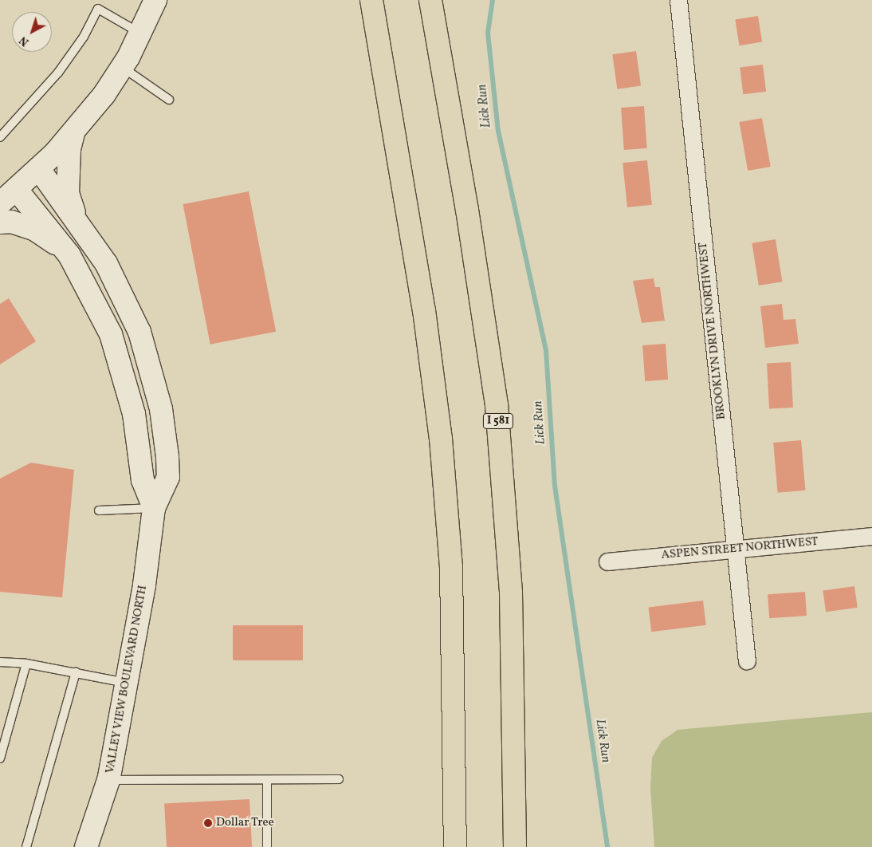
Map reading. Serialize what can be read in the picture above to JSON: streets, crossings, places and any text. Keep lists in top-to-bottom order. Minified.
{"streets":{"highway":["I 581"],"street":["BROOKLYN DRIVE NORTHWEST","ASPEN STREET NORTHWEST","VALLEY VIEW BOULEVARD NORTH"]},"crossings":[["BROOKLYN DRIVE NORTHWEST","ASPEN STREET NORTHWEST"]],"water":["Lick Run"],"places":["Dollar Tree"],"north":"bottom left"}
